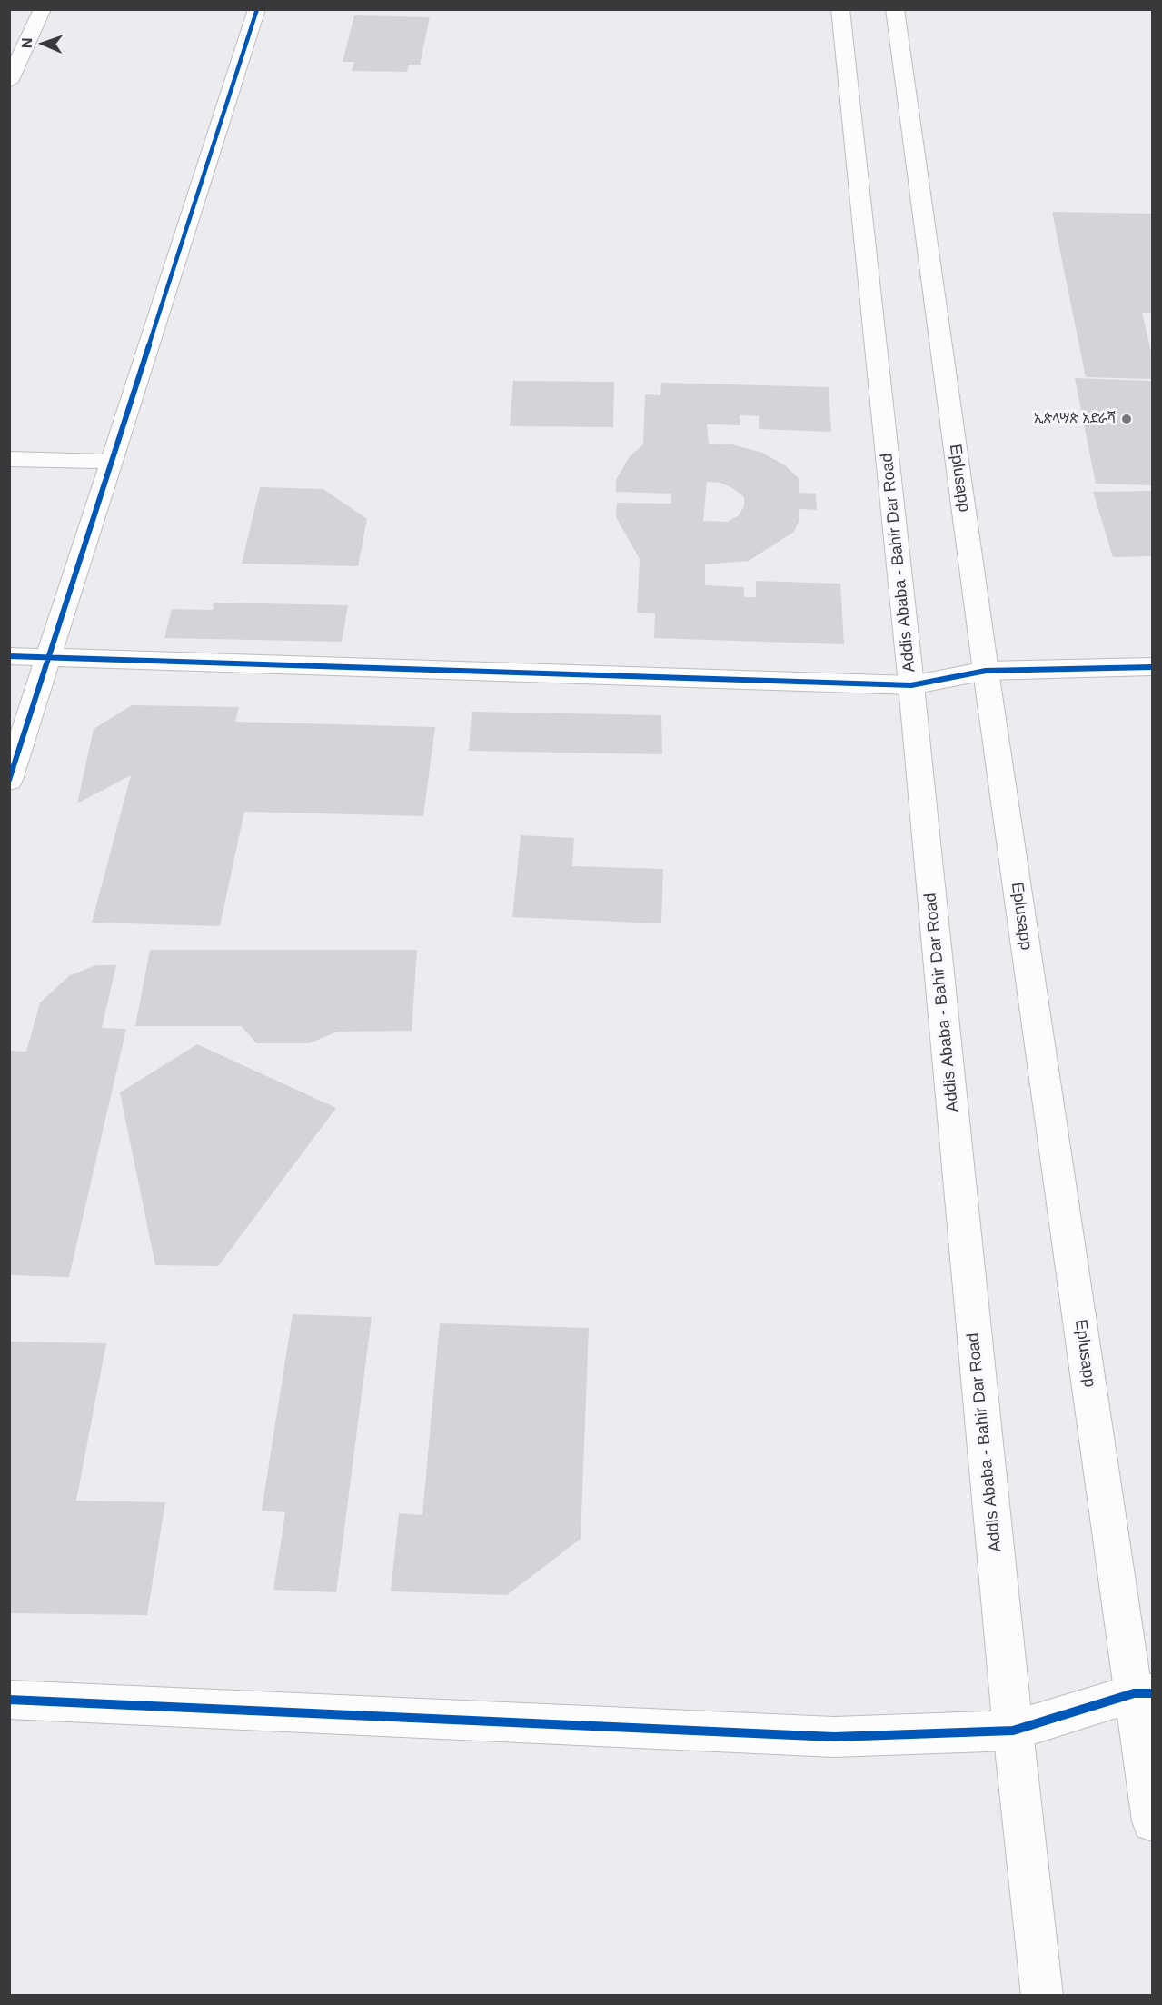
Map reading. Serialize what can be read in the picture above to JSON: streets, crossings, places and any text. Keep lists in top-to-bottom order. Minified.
{"streets":{"main road":["Eplusapp","Addis Ababa - Bahir Dar Road"]},"places":["ኢጵላሣጵ አድራሻ"],"north":"left"}
